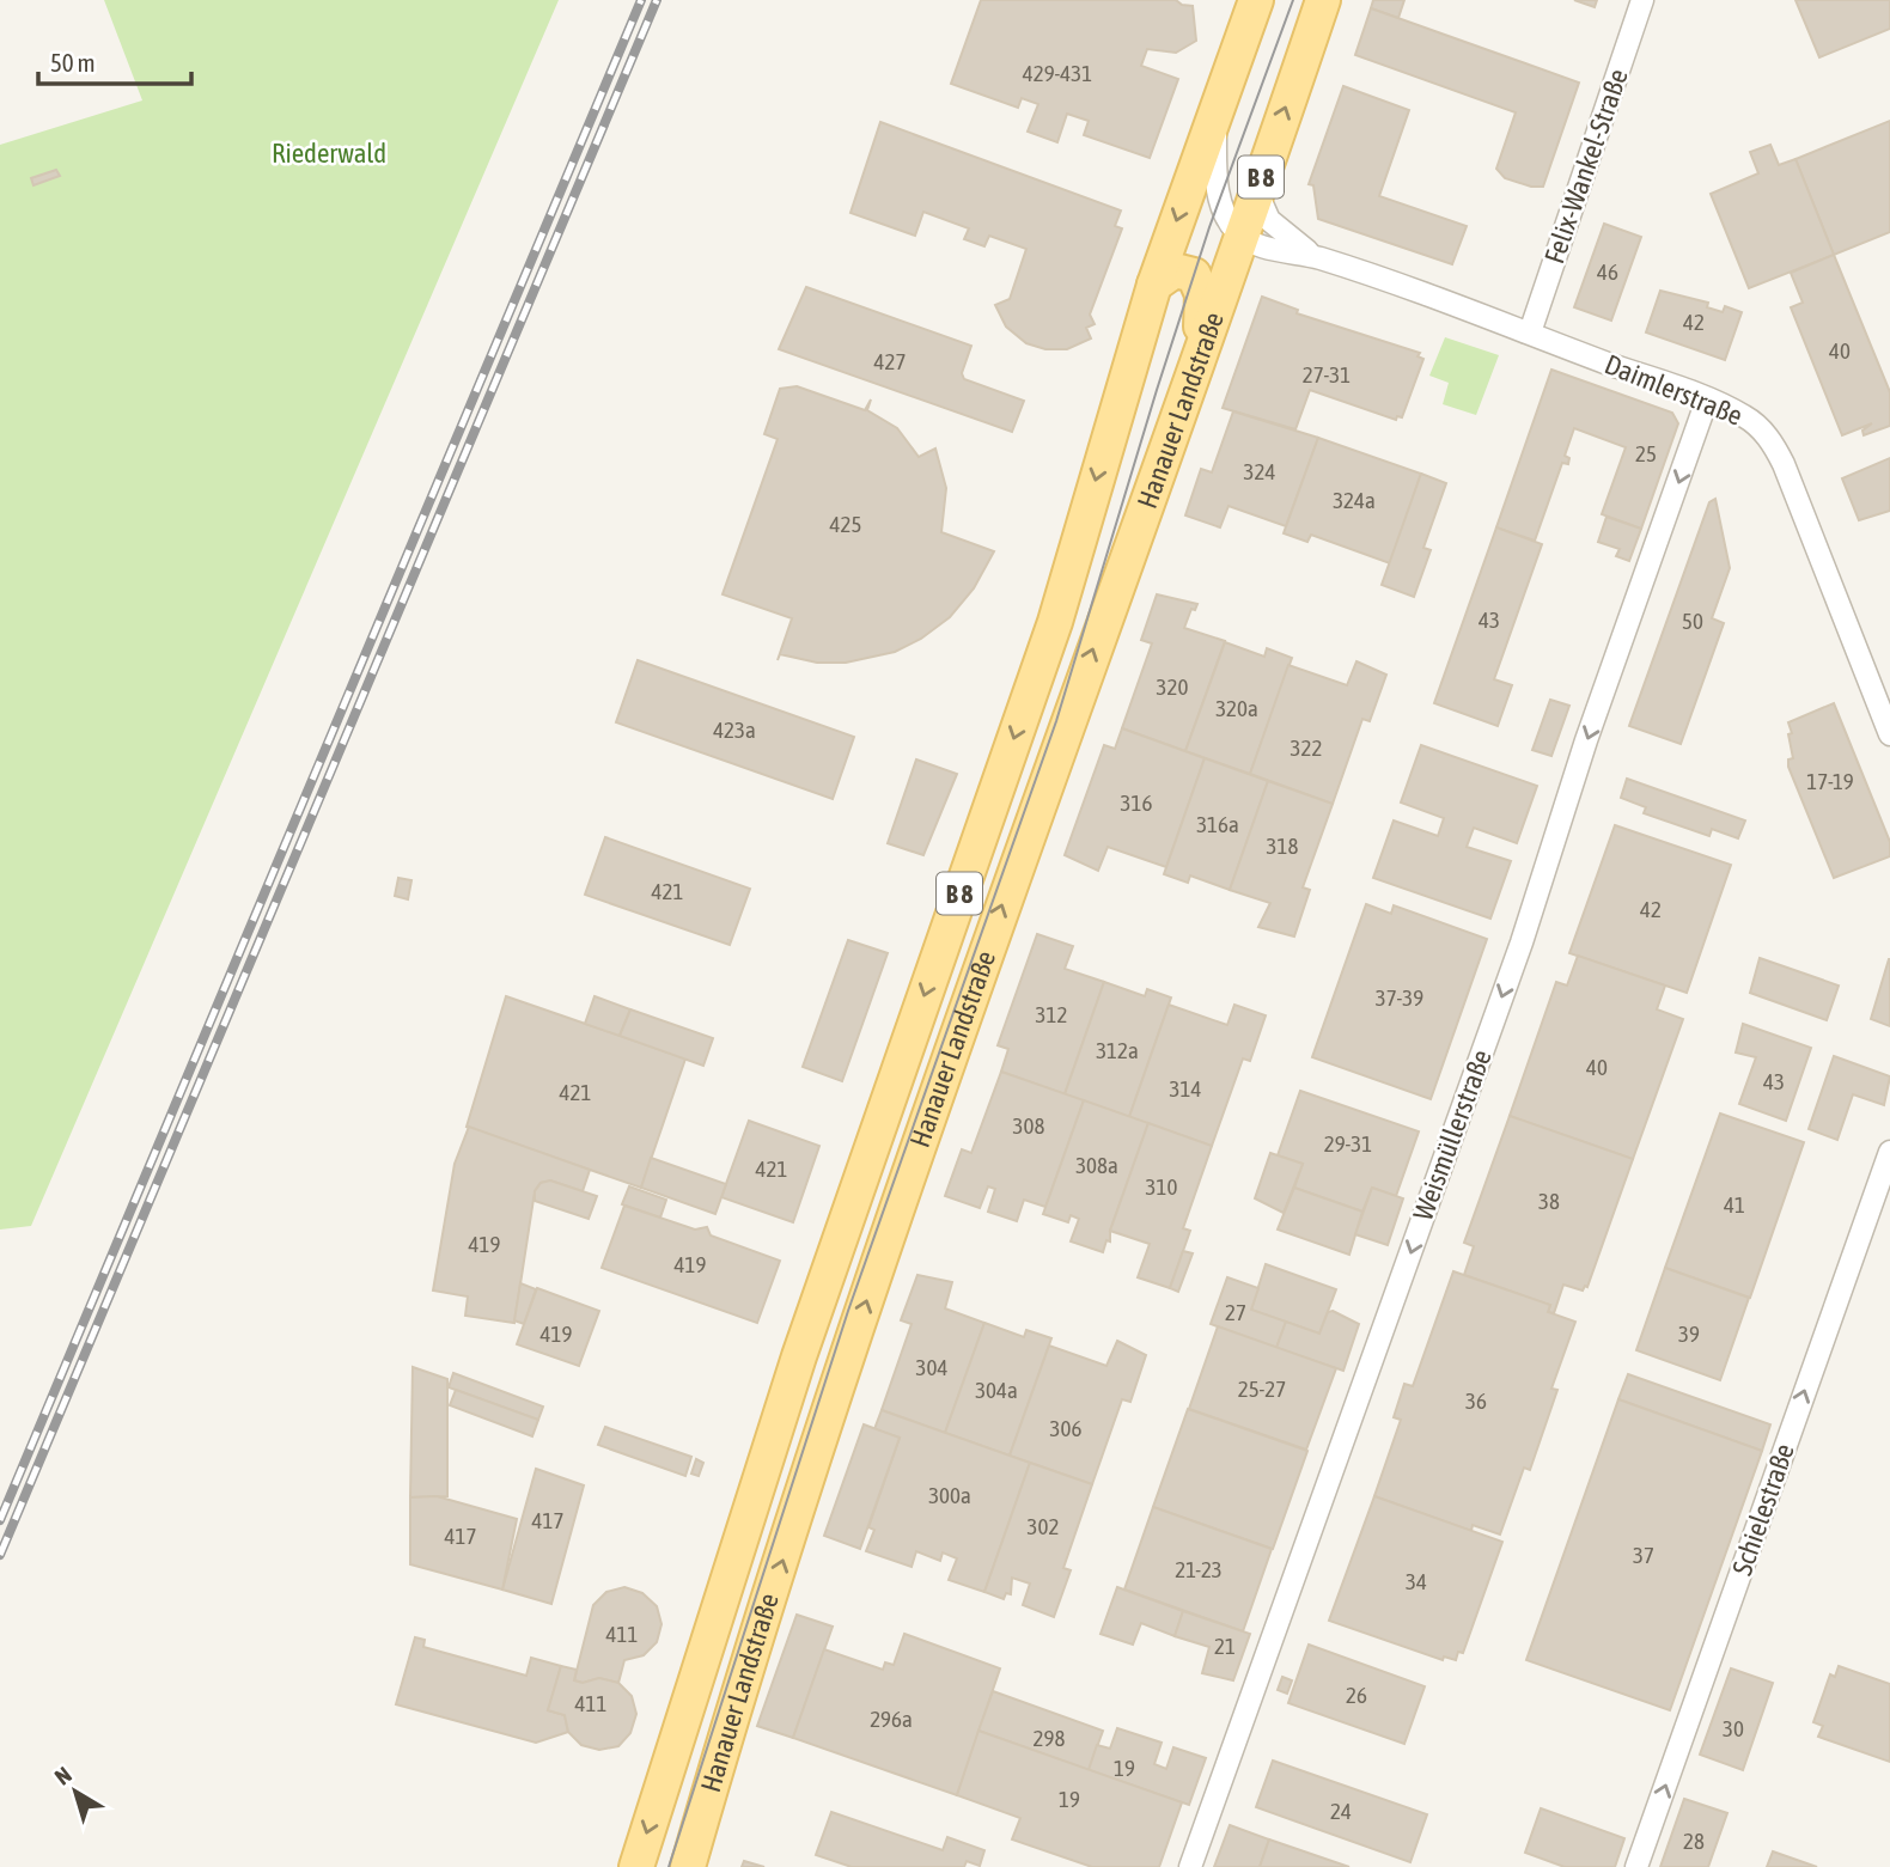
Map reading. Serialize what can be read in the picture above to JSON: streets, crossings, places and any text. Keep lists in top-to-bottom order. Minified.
{"streets":{"main road":["B 8","Hanauer Landstraße"],"street":["Felix-Wankel-Straße","Daimlerstraße","Weismüllerstraße","Schielestraße"]},"crossings":[["Felix-Wankel-Straße","Daimlerstraße"],["Daimlerstraße","Hanauer Landstraße"],["Daimlerstraße","Weismüllerstraße"]],"one_way":["Weismüllerstraße","Schielestraße"],"parks":["Riederwald"],"house_numbers":["429-431","46","42","40","427","27-31","25","324","324a","425","43","50","320","320a","423a","322","17-19","316","316a","318","421","42","37-39","312","312a","40","43","314","421","308","29-31","308a","421","310","38","41","419","419","27","419","39","304","25-27","304a","36","306","300a","417","302","417","37","21-23","34","411","21","26","411","296a","30","298","19","19","24","28"],"scale_bar":"50 m","north":"top left"}
